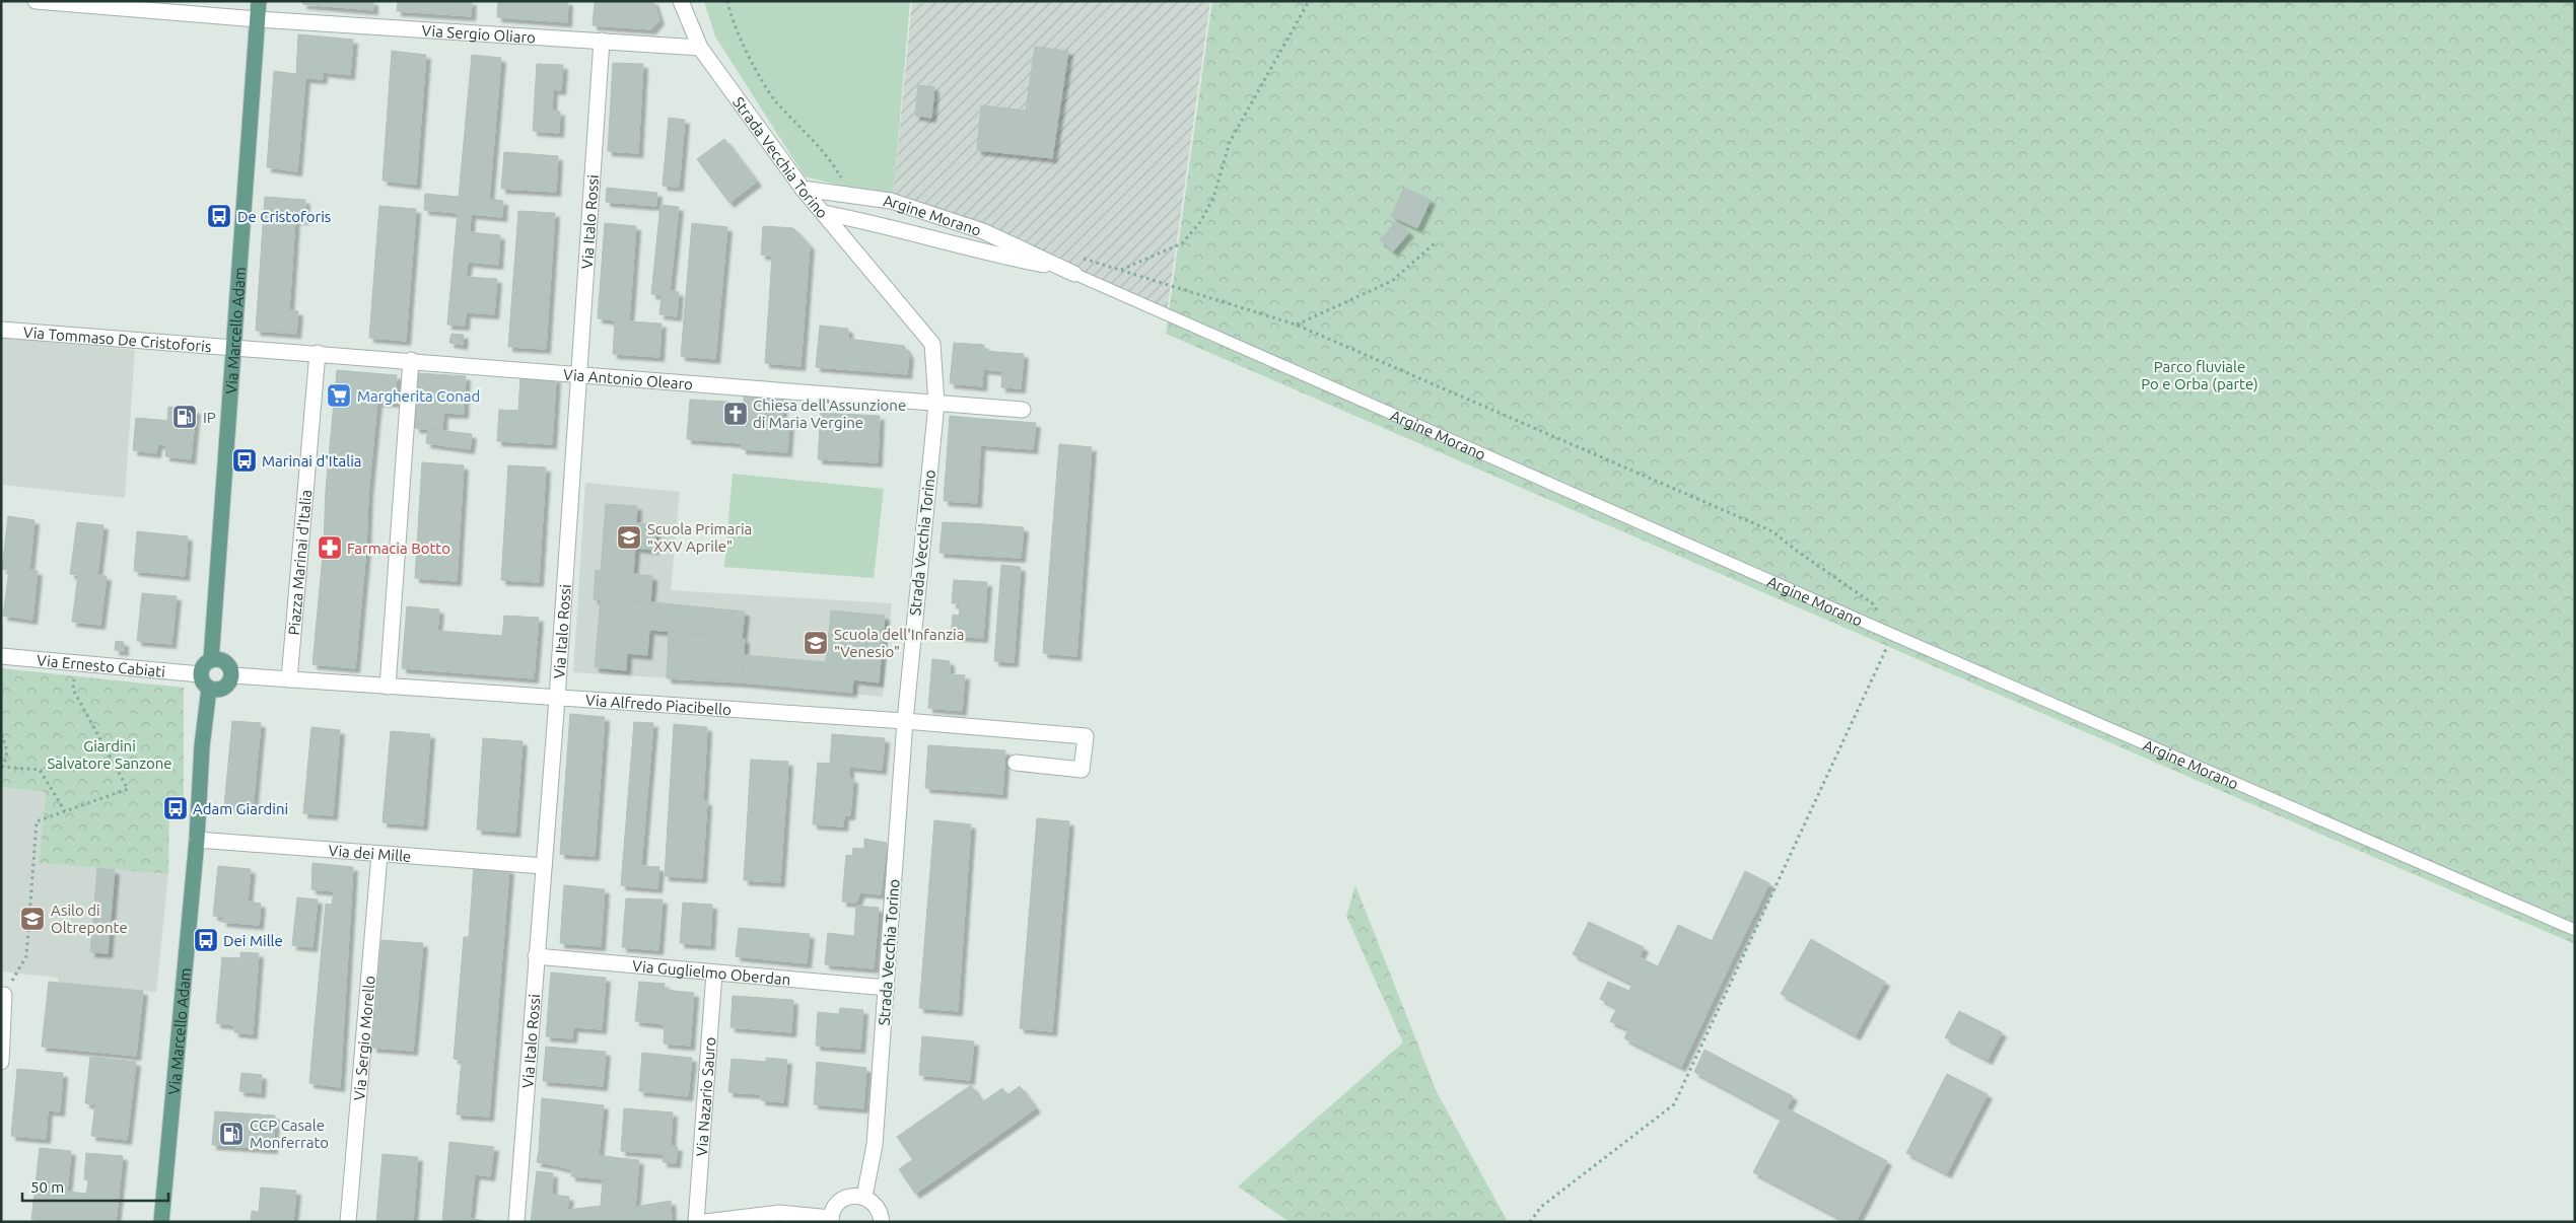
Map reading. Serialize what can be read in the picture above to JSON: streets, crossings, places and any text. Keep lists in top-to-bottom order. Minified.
{"streets":{"main road":["Via Marcello Adam"],"street":["Via Sergio Oliaro","Strada Vecchia Torino","Argine Morano","Via Italo Rossi","Via Tommaso De Cristoforis","Via Antonio Olearo","Piazza Marinai d'Italia","Via Ernesto Cabiati","Via Alfredo Piacibello","Via dei Mille","Via Guglielmo Oberdan","Via Sergio Morello","Via Nazario Sauro"]},"crossings":[["Via Sergio Oliaro","Strada Vecchia Torino"],["Via Sergio Oliaro","Via Italo Rossi"],["Via Sergio Oliaro","Via Marcello Adam"],["Strada Vecchia Torino","Argine Morano"],["Strada Vecchia Torino","Via Antonio Olearo"],["Strada Vecchia Torino","Via Alfredo Piacibello"],["Strada Vecchia Torino","Via Guglielmo Oberdan"],["Via Italo Rossi","Via Antonio Olearo"],["Via Italo Rossi","Via Alfredo Piacibello"],["Via Italo Rossi","Via dei Mille"],["Via Italo Rossi","Via Guglielmo Oberdan"],["Via Marcello Adam","Via Tommaso De Cristoforis"],["Via Marcello Adam","Via Antonio Olearo"],["Via Marcello Adam","Via Ernesto Cabiati"],["Via Marcello Adam","Via Alfredo Piacibello"],["Via Marcello Adam","Via dei Mille"],["Via Tommaso De Cristoforis","Via Antonio Olearo"],["Via Antonio Olearo","Piazza Marinai d'Italia"],["Piazza Marinai d'Italia","Via Alfredo Piacibello"],["Via Ernesto Cabiati","Via Alfredo Piacibello"],["Via dei Mille","Via Sergio Morello"],["Via Guglielmo Oberdan","Via Nazario Sauro"]],"parks":["Parco fluviale Po e Orba (parte)","Giardini Salvatore Sanzone"],"places":{"bus stop":["De Cristoforis","Marinai d'Italia","Adam Giardini","Dei Mille"],"supermarket":["Margherita Conad"],"church":["Chiesa dell'Assunzione di Maria Vergine"],"fuel station":["IP","CCP Casale Monferrato"],"school or university":["Scuola Primaria \"XXV Aprile\"","Scuola dell'Infanzia \"Venesio\"","Asilo di Oltreponte"],"pharmacy":["Farmacia Botto"]},"scale_bar":"50 m"}
